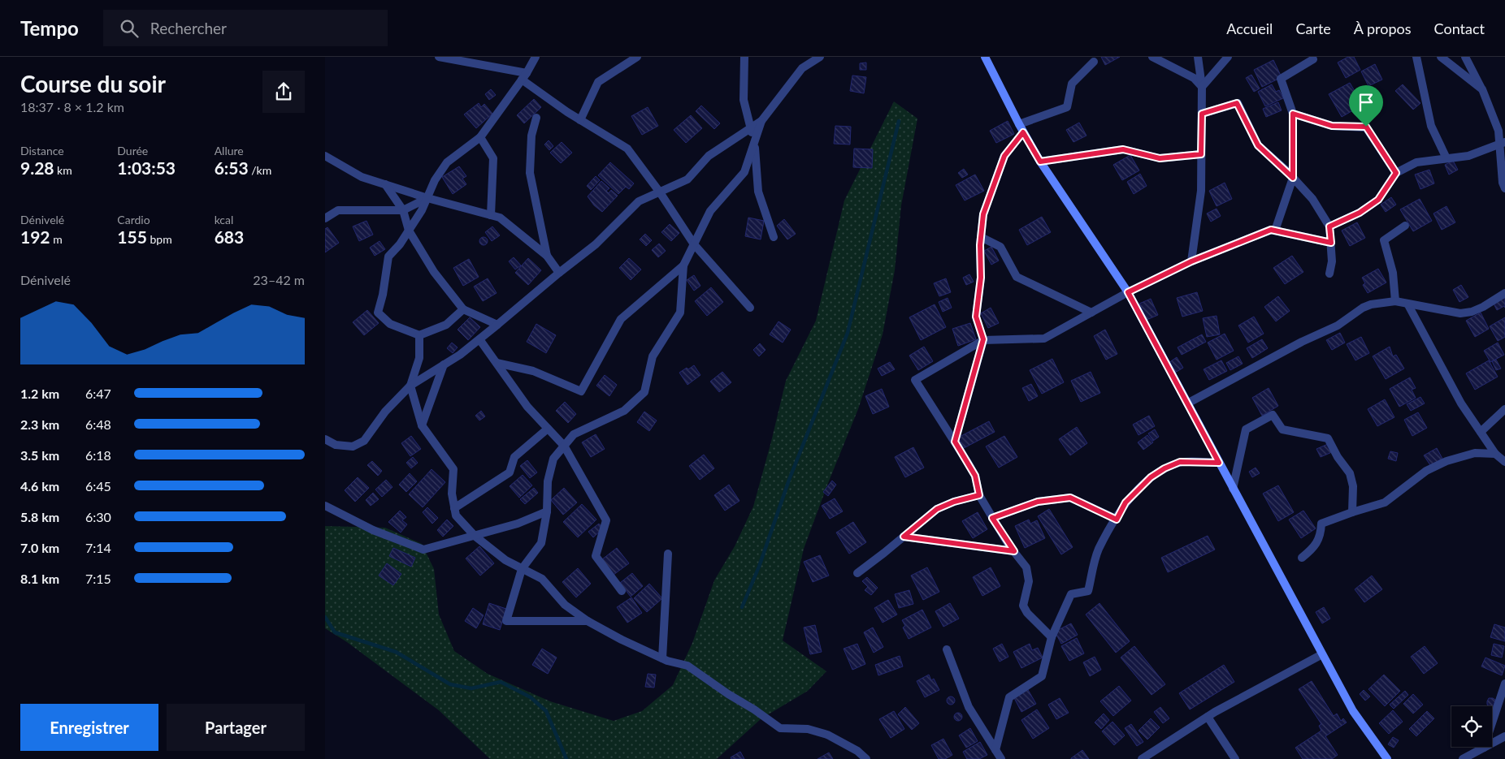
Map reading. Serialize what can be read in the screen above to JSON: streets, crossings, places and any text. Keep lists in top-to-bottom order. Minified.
{"page":{"header":"Tempo","search":"Rechercher","nav":["Accueil","Carte","À propos","Contact"],"heading":["Course du soir","18:37 · 8 × 1.2 km"],"stats":[["Distance","9.28 km"],["Durée","1:03:53"],["Allure","6:53 /km"],["Dénivelé","192 m"],["Cardio","155 bpm"],["kcal","683"]],"chart":["Dénivelé","23–42 m"],"list":[{"name":"1.2 km","note":"6:47"},{"name":"2.3 km","note":"6:48"},{"name":"3.5 km","note":"6:18"},{"name":"4.6 km","note":"6:45"},{"name":"5.8 km","note":"6:30"},{"name":"7.0 km","note":"7:14"},{"name":"8.1 km","note":"7:15"}],"buttons":["Enregistrer","Partager"]}}
